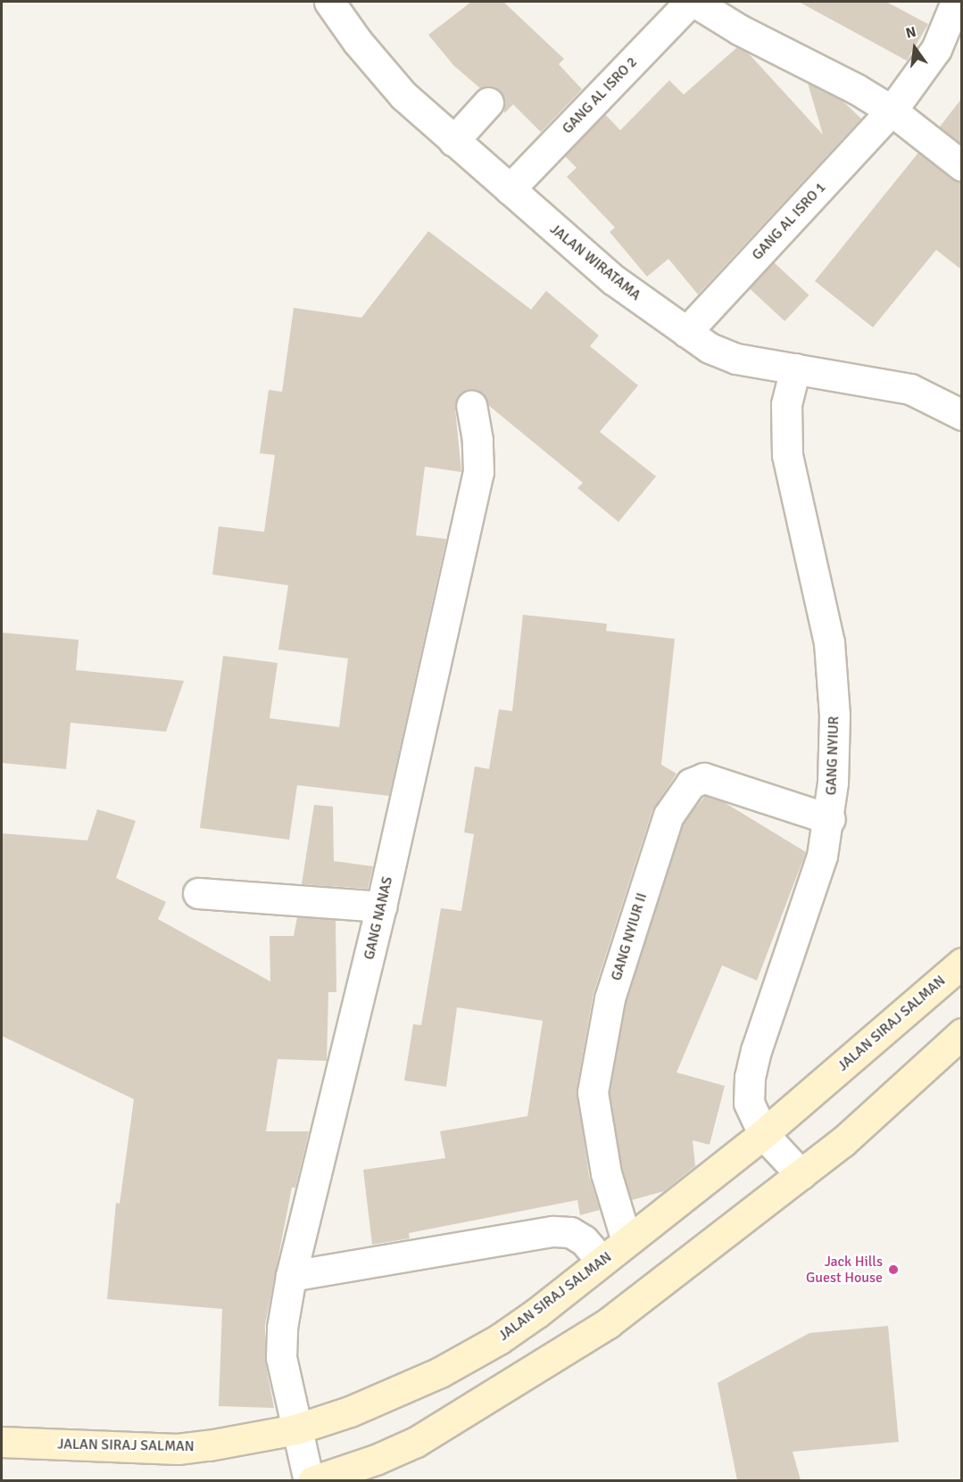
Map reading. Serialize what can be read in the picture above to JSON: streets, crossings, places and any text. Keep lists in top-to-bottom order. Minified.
{"streets":{"street":["GANG AL ISRO 2","GANG AL ISRO 1","JALAN WIRATAMA","GANG NYIUR","GANG NANAS","GANG NYIUR II","JALAN SIRAJ SALMAN"]},"crossings":[["GANG AL ISRO 2","JALAN WIRATAMA"],["GANG AL ISRO 1","JALAN WIRATAMA"],["JALAN WIRATAMA","GANG NYIUR"],["GANG NYIUR","GANG NYIUR II"],["GANG NYIUR","JALAN SIRAJ SALMAN"],["GANG NANAS","JALAN SIRAJ SALMAN"],["GANG NYIUR II","JALAN SIRAJ SALMAN"]],"places":["Jack Hills Guest House"],"north":"top"}
